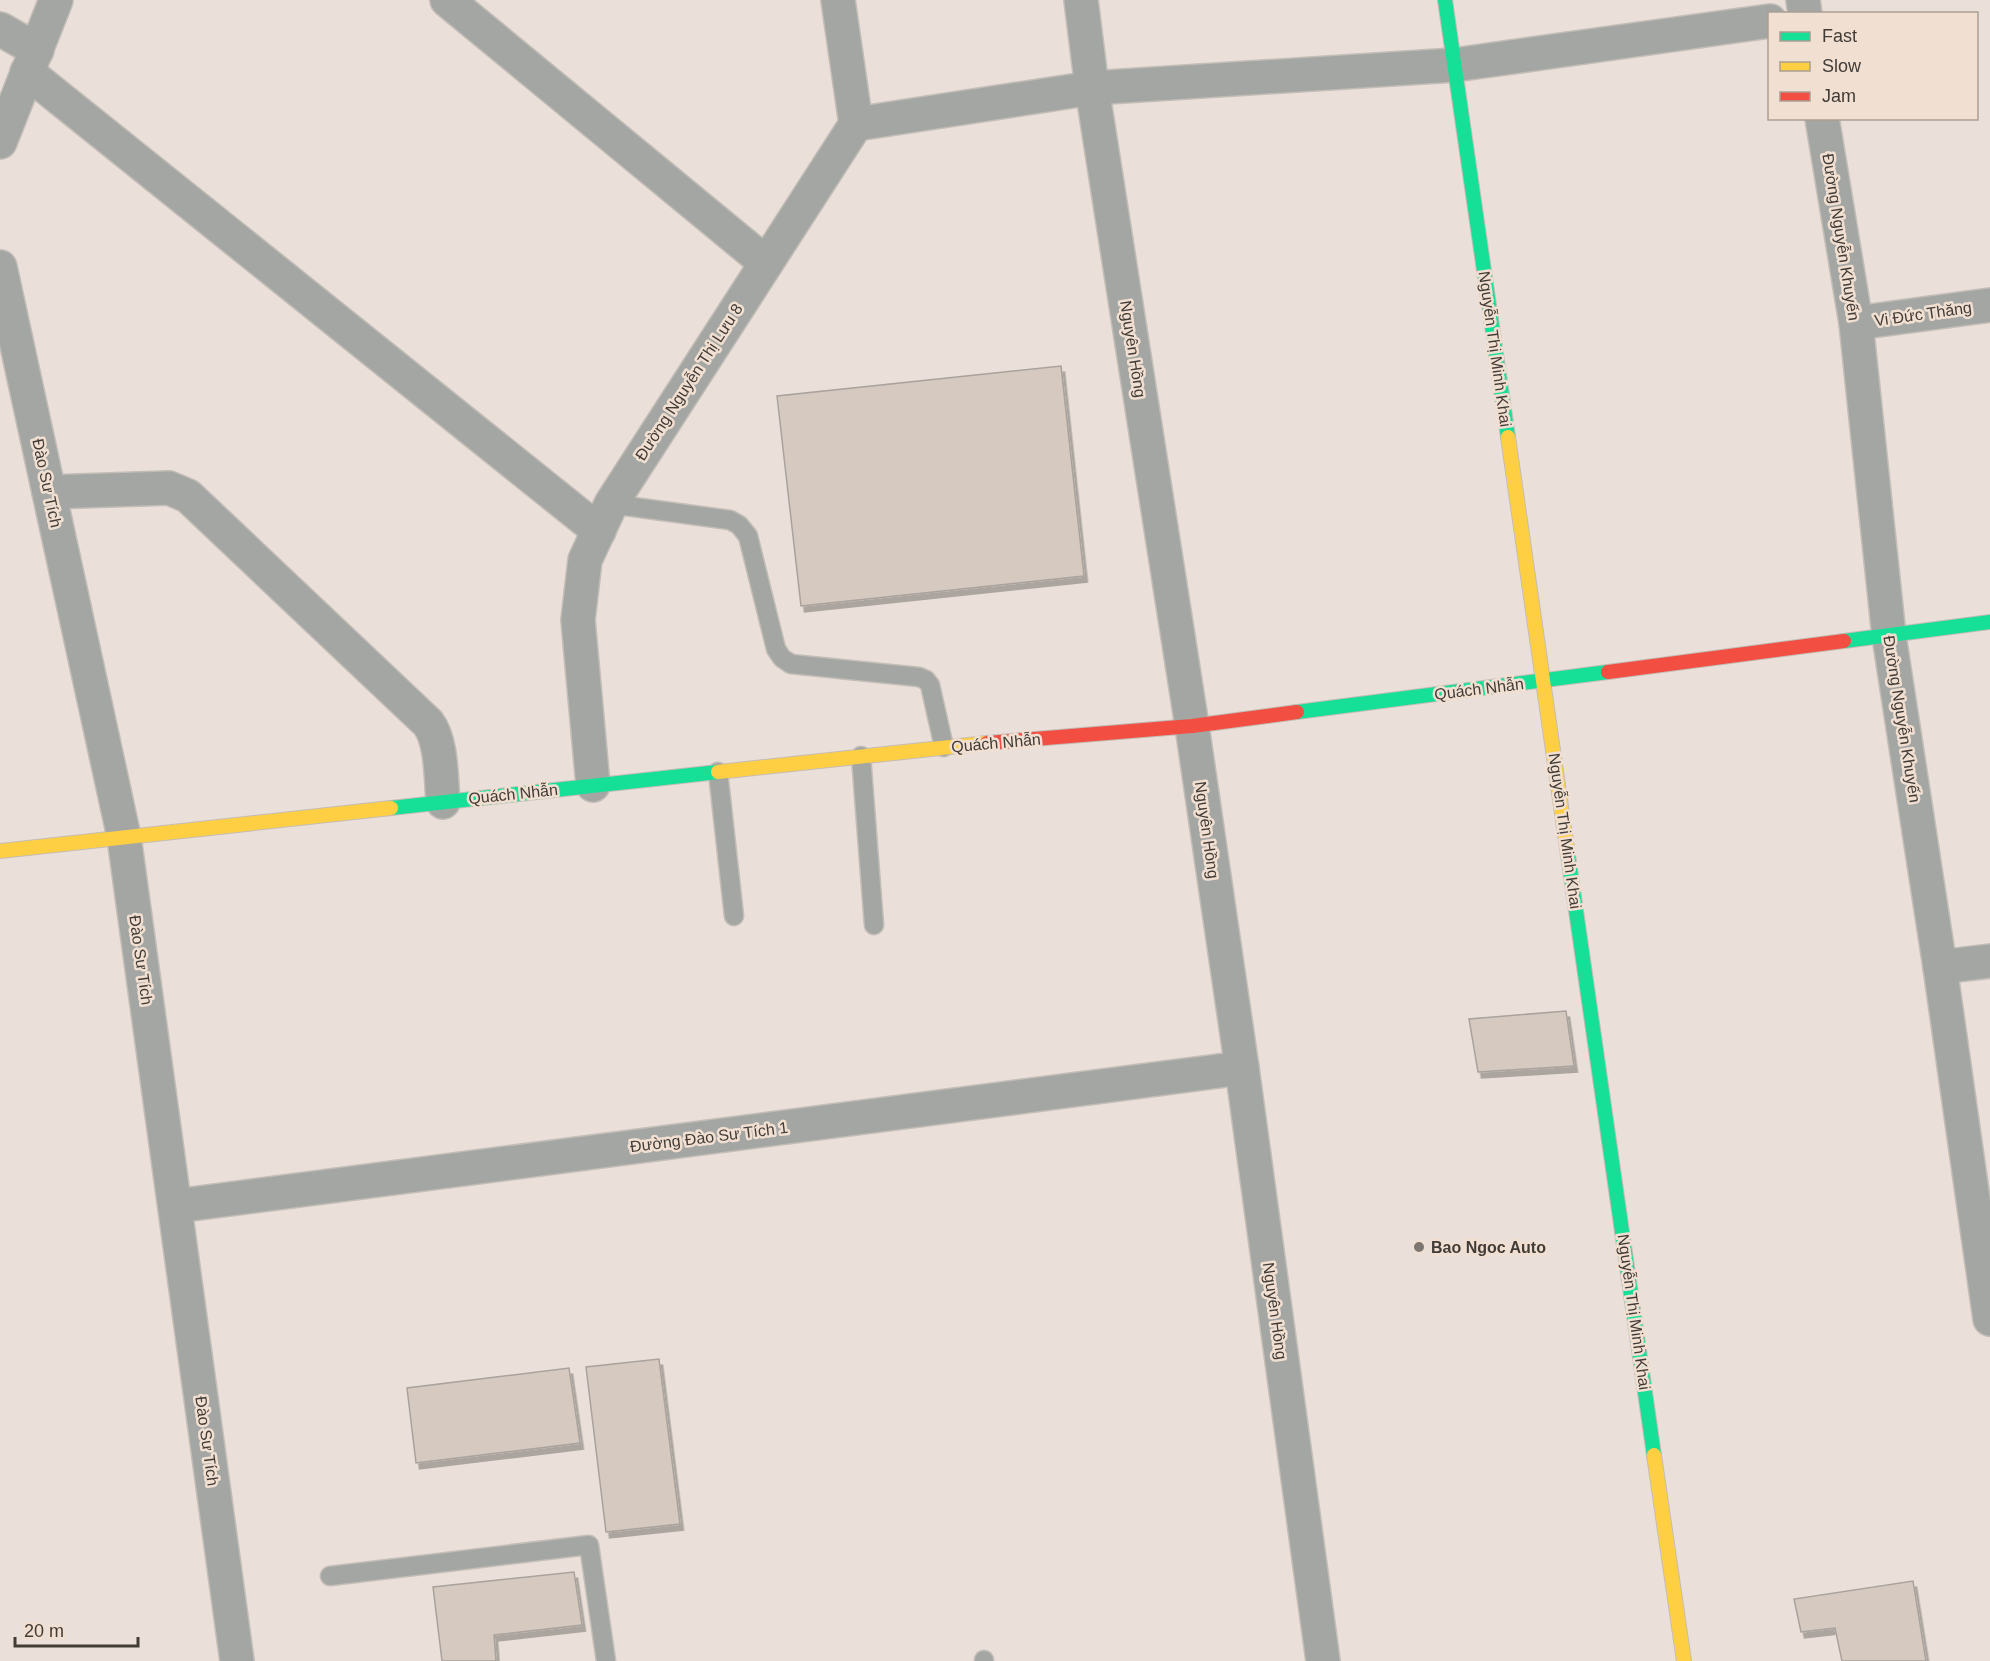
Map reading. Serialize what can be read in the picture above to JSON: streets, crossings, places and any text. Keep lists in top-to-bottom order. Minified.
{"streets":{"street":["Đường Nguyễn Khuyến","Vi Đức Thăng","Nguyên Hồng","Nguyễn Thị Minh Khai","Đường Nguyễn Thị Lưu 8","Đào Sư Tích","Quách Nhẫn","Đường Đào Sư Tích 1"]},"crossings":[["Đường Nguyễn Khuyến","Vi Đức Thăng"],["Đường Nguyễn Khuyến","Quách Nhẫn"],["Nguyên Hồng","Quách Nhẫn"],["Nguyên Hồng","Đường Đào Sư Tích 1"],["Nguyễn Thị Minh Khai","Quách Nhẫn"],["Đường Nguyễn Thị Lưu 8","Quách Nhẫn"],["Đào Sư Tích","Quách Nhẫn"],["Đào Sư Tích","Đường Đào Sư Tích 1"]],"places":["Bao Ngoc Auto"],"legend":["Fast","Slow","Jam"],"scale_bar":"20 m"}
